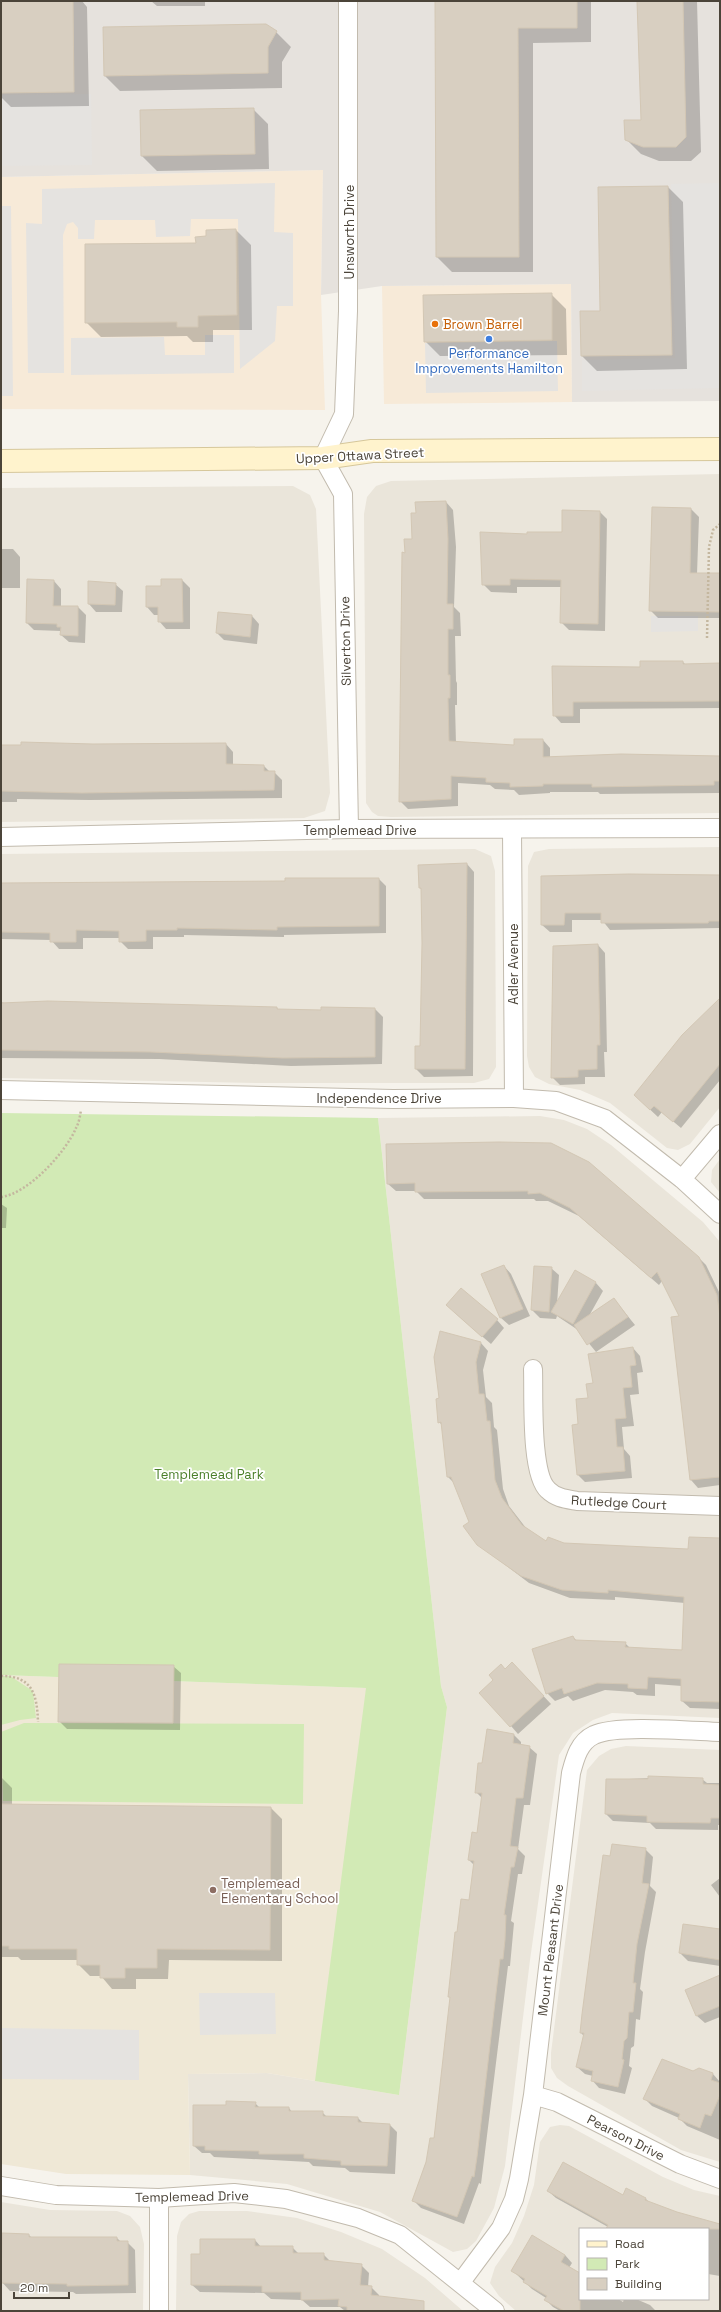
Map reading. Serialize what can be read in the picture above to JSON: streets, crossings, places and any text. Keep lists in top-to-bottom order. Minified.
{"streets":{"main road":["Upper Ottawa Street"],"street":["Unsworth Drive","Silverton Drive","Templemead Drive","Adler Avenue","Independence Drive","Rutledge Court","Mount Pleasant Drive","Pearson Drive"]},"crossings":[["Unsworth Drive","Upper Ottawa Street"],["Unsworth Drive","Silverton Drive"],["Upper Ottawa Street","Silverton Drive"],["Silverton Drive","Templemead Drive"],["Templemead Drive","Adler Avenue"],["Templemead Drive","Mount Pleasant Drive"],["Adler Avenue","Independence Drive"],["Mount Pleasant Drive","Pearson Drive"]],"parks":["Templemead Park"],"places":["Brown Barrel","Performance Improvements Hamilton","Templemead Elementary School"],"legend":["Road","Park","Building"],"scale_bar":"20 m"}
